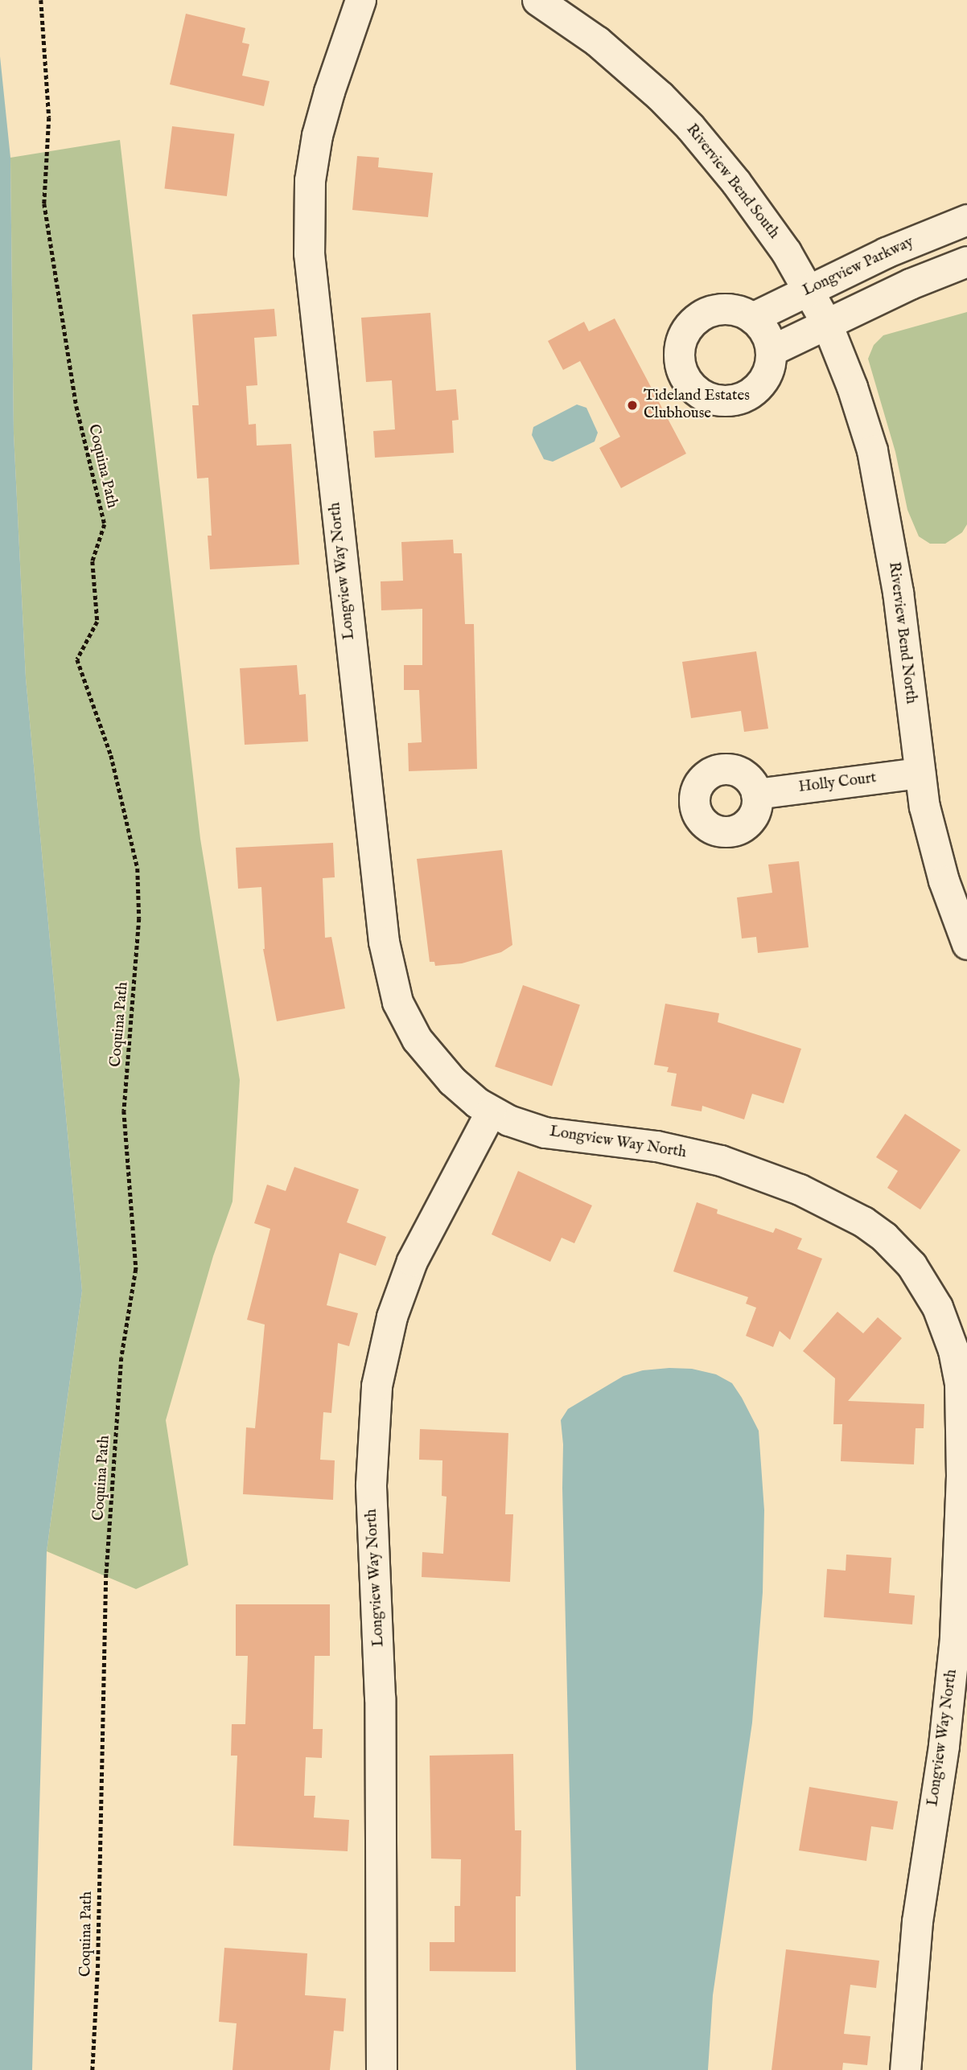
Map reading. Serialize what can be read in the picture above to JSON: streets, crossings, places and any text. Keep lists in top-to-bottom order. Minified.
{"streets":{"street":["Riverview Bend South","Longview Parkway","Longview Way North","Riverview Bend North","Holly Court"],"path":["Coquina Path"]},"crossings":[["Riverview Bend South","Longview Parkway"],["Riverview Bend South","Riverview Bend North"],["Riverview Bend North","Holly Court"]],"places":["Tideland Estates Clubhouse"]}
